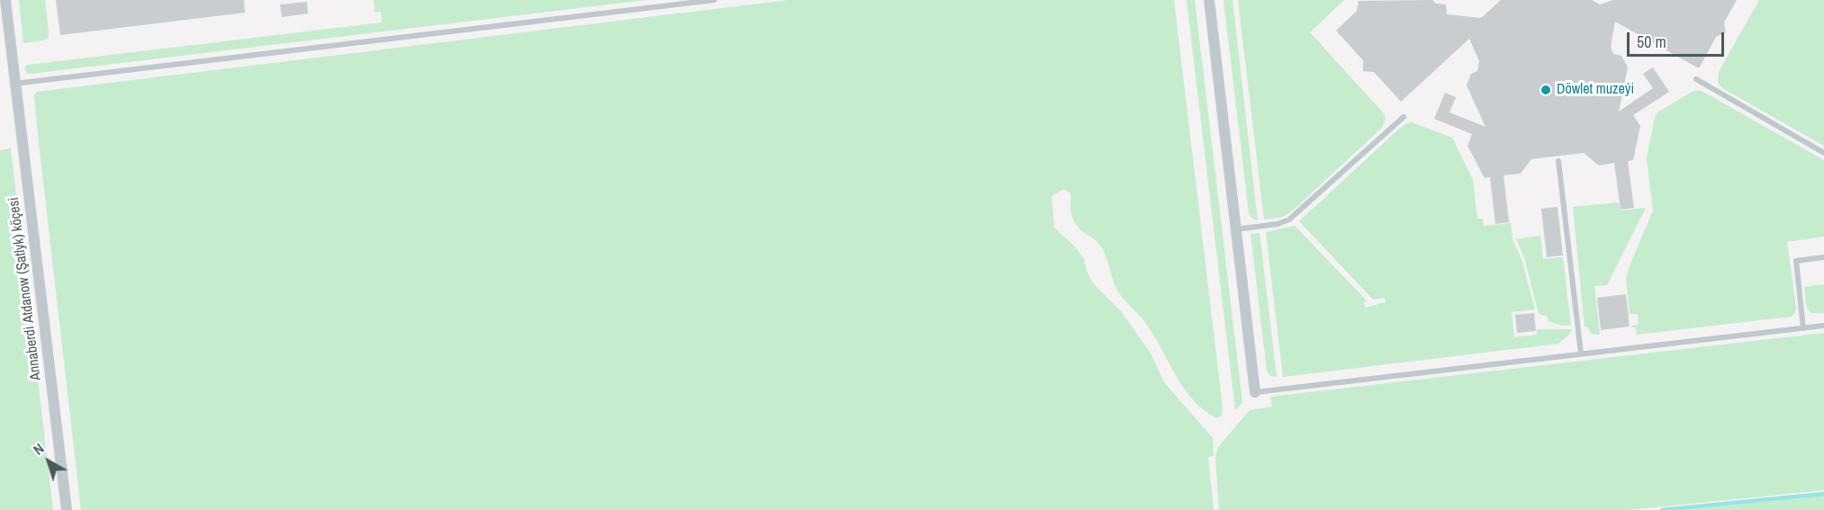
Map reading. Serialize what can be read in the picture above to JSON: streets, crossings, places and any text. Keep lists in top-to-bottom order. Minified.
{"streets":{"street":["Annaberdi Atdanow (Şatlyk) köçesi"]},"places":["Döwlet muzeýi"],"scale_bar":"50 m","north":"top left"}
